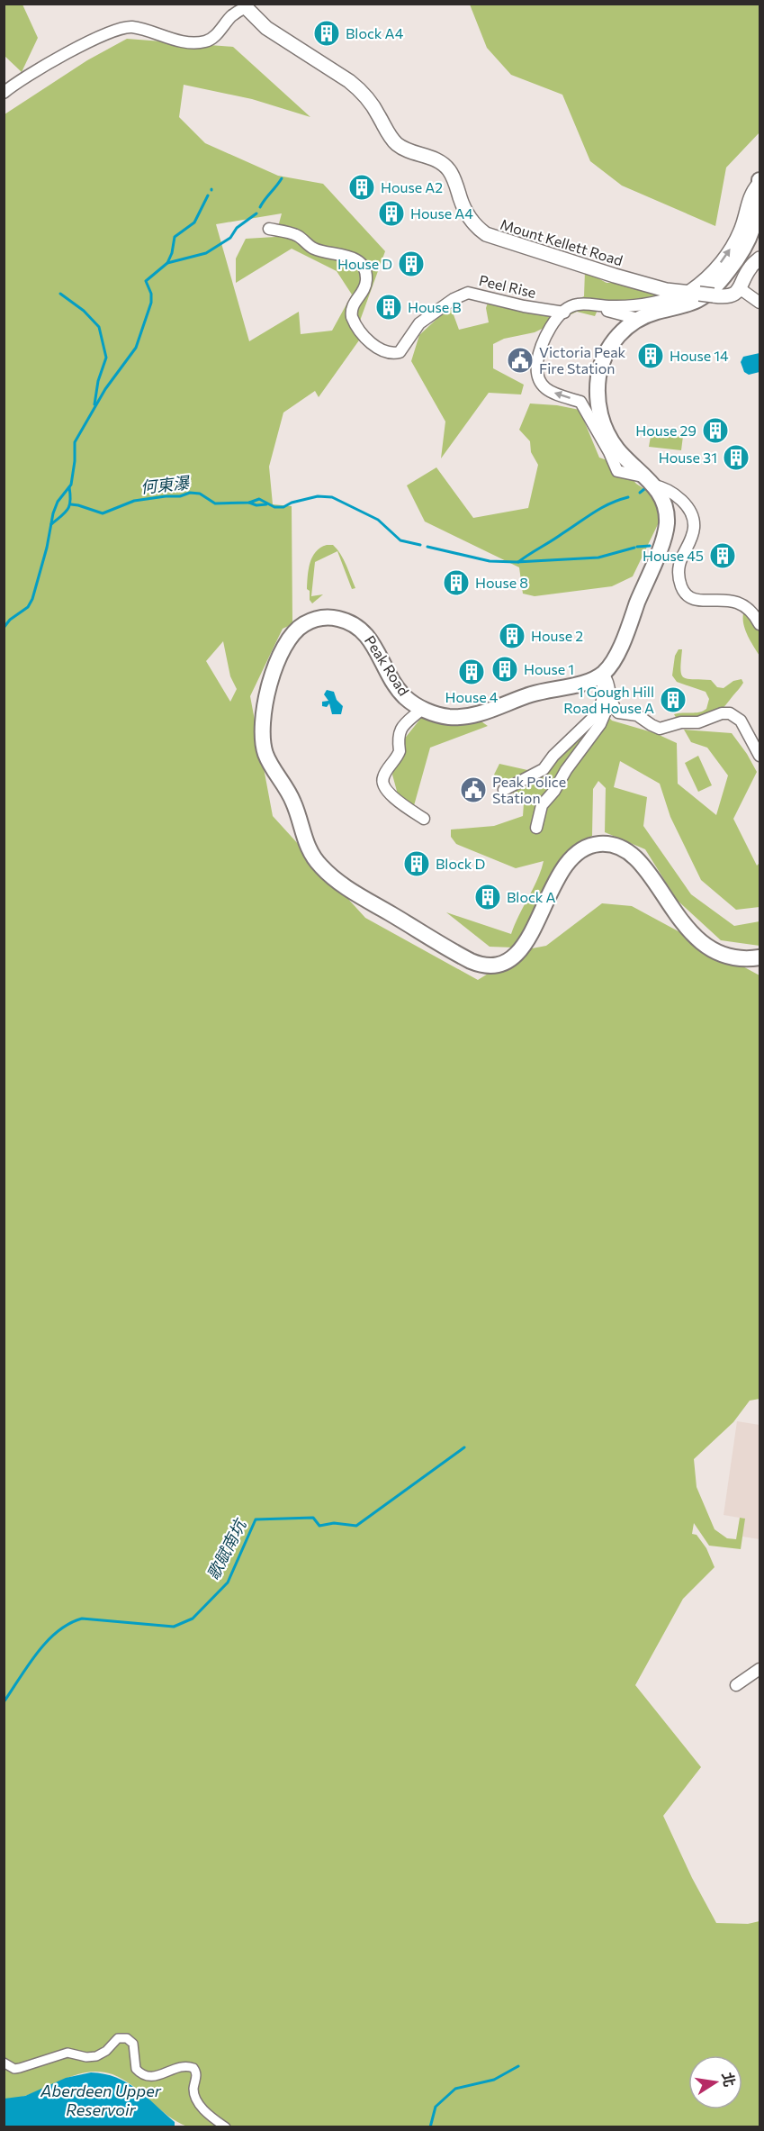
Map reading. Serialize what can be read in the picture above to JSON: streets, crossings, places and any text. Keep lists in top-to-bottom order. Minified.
{"streets":{"main road":["Peak Road"],"street":["Mount Kellett Road","Peel Rise"]},"water":["何東瀑","歌賦南坑","Aberdeen Upper Reservoir"],"places":{"building":["Block A4","House A2","House A4","House D","House B","House 14","House 29","House 31","House 45","House 8","House 2","House 1","House 4","1 Gough Hill Road House A","Block D","Block A"],"public building":["Victoria Peak Fire Station","Peak Police Station"]},"north":"right"}
